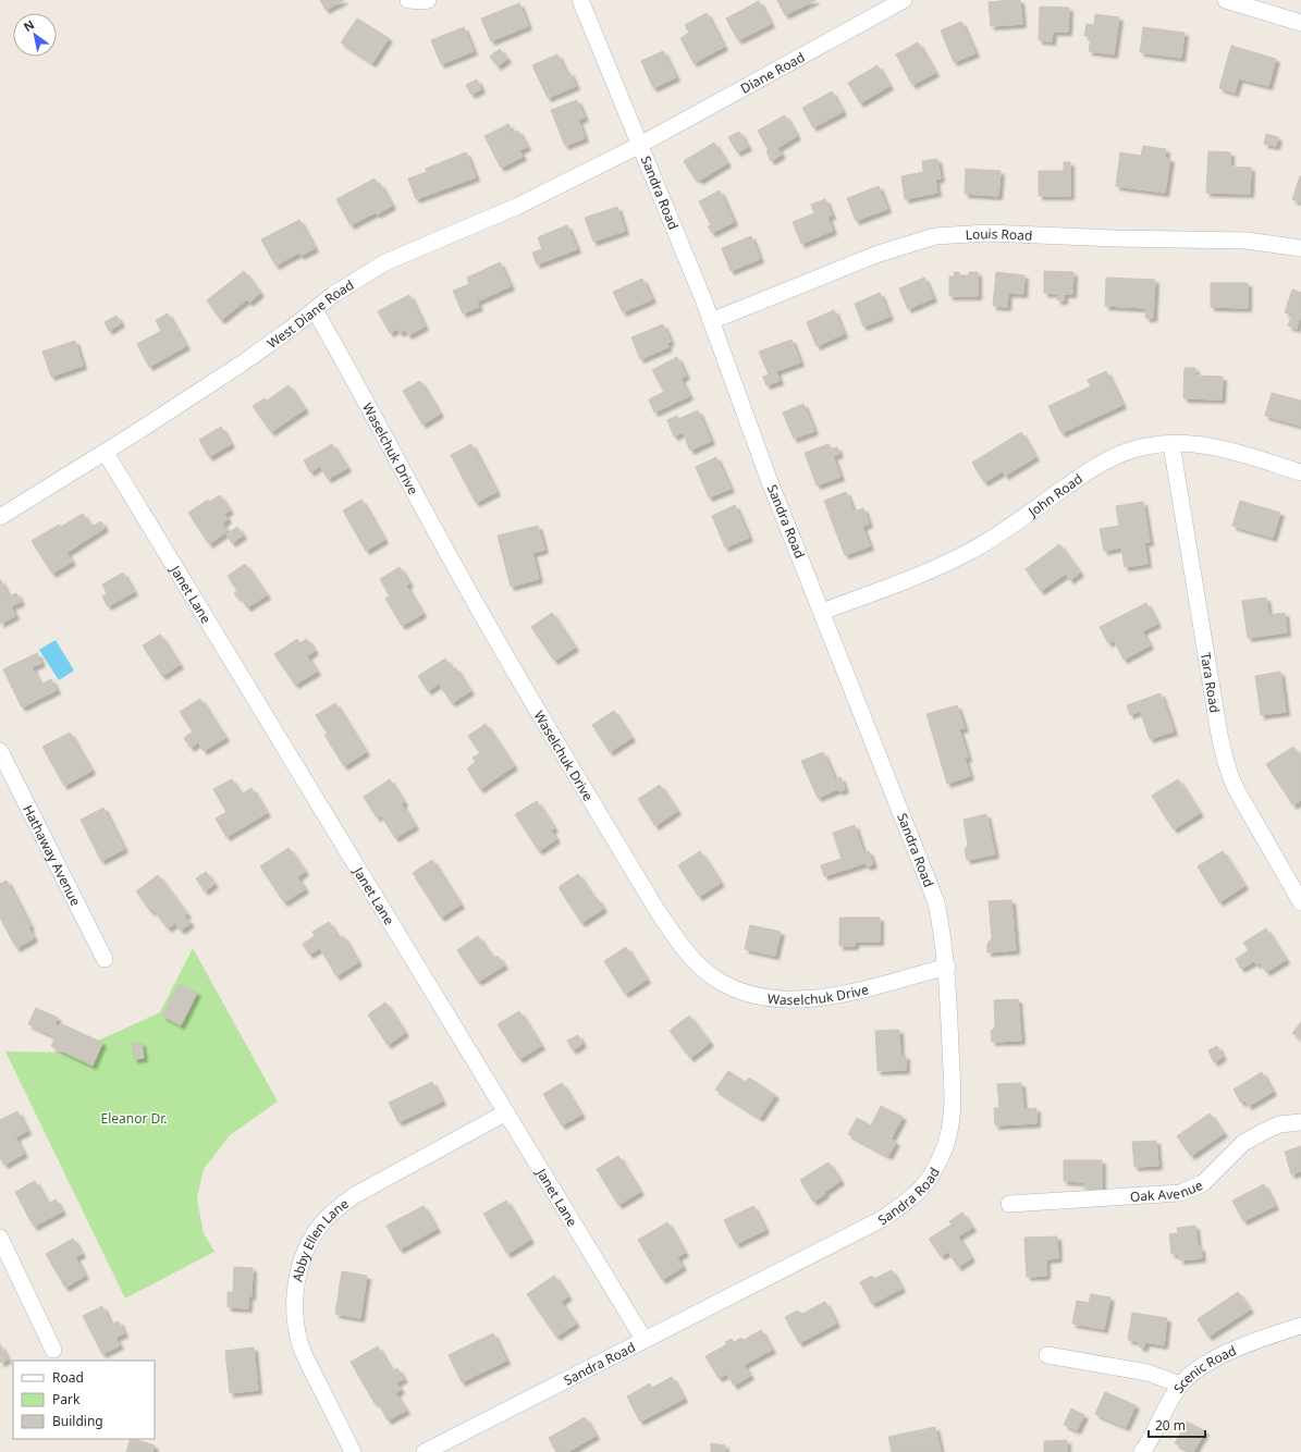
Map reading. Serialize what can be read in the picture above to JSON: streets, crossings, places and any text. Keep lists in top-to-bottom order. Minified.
{"streets":{"street":["Diane Road","Sandra Road","Louis Road","West Diane Road","Waselchuk Drive","John Road","Janet Lane","Tara Road","Hathaway Avenue","Oak Avenue","Abby Ellen Lane","Scenic Road"]},"crossings":[["Diane Road","Sandra Road"],["Diane Road","West Diane Road"],["Sandra Road","Louis Road"],["Sandra Road","West Diane Road"],["Sandra Road","Waselchuk Drive"],["Sandra Road","John Road"],["Sandra Road","Janet Lane"],["West Diane Road","Waselchuk Drive"],["West Diane Road","Janet Lane"],["John Road","Tara Road"],["Janet Lane","Abby Ellen Lane"]],"parks":["Eleanor Dr."],"legend":["Road","Park","Building"],"scale_bar":"20 m","north":"top left"}
